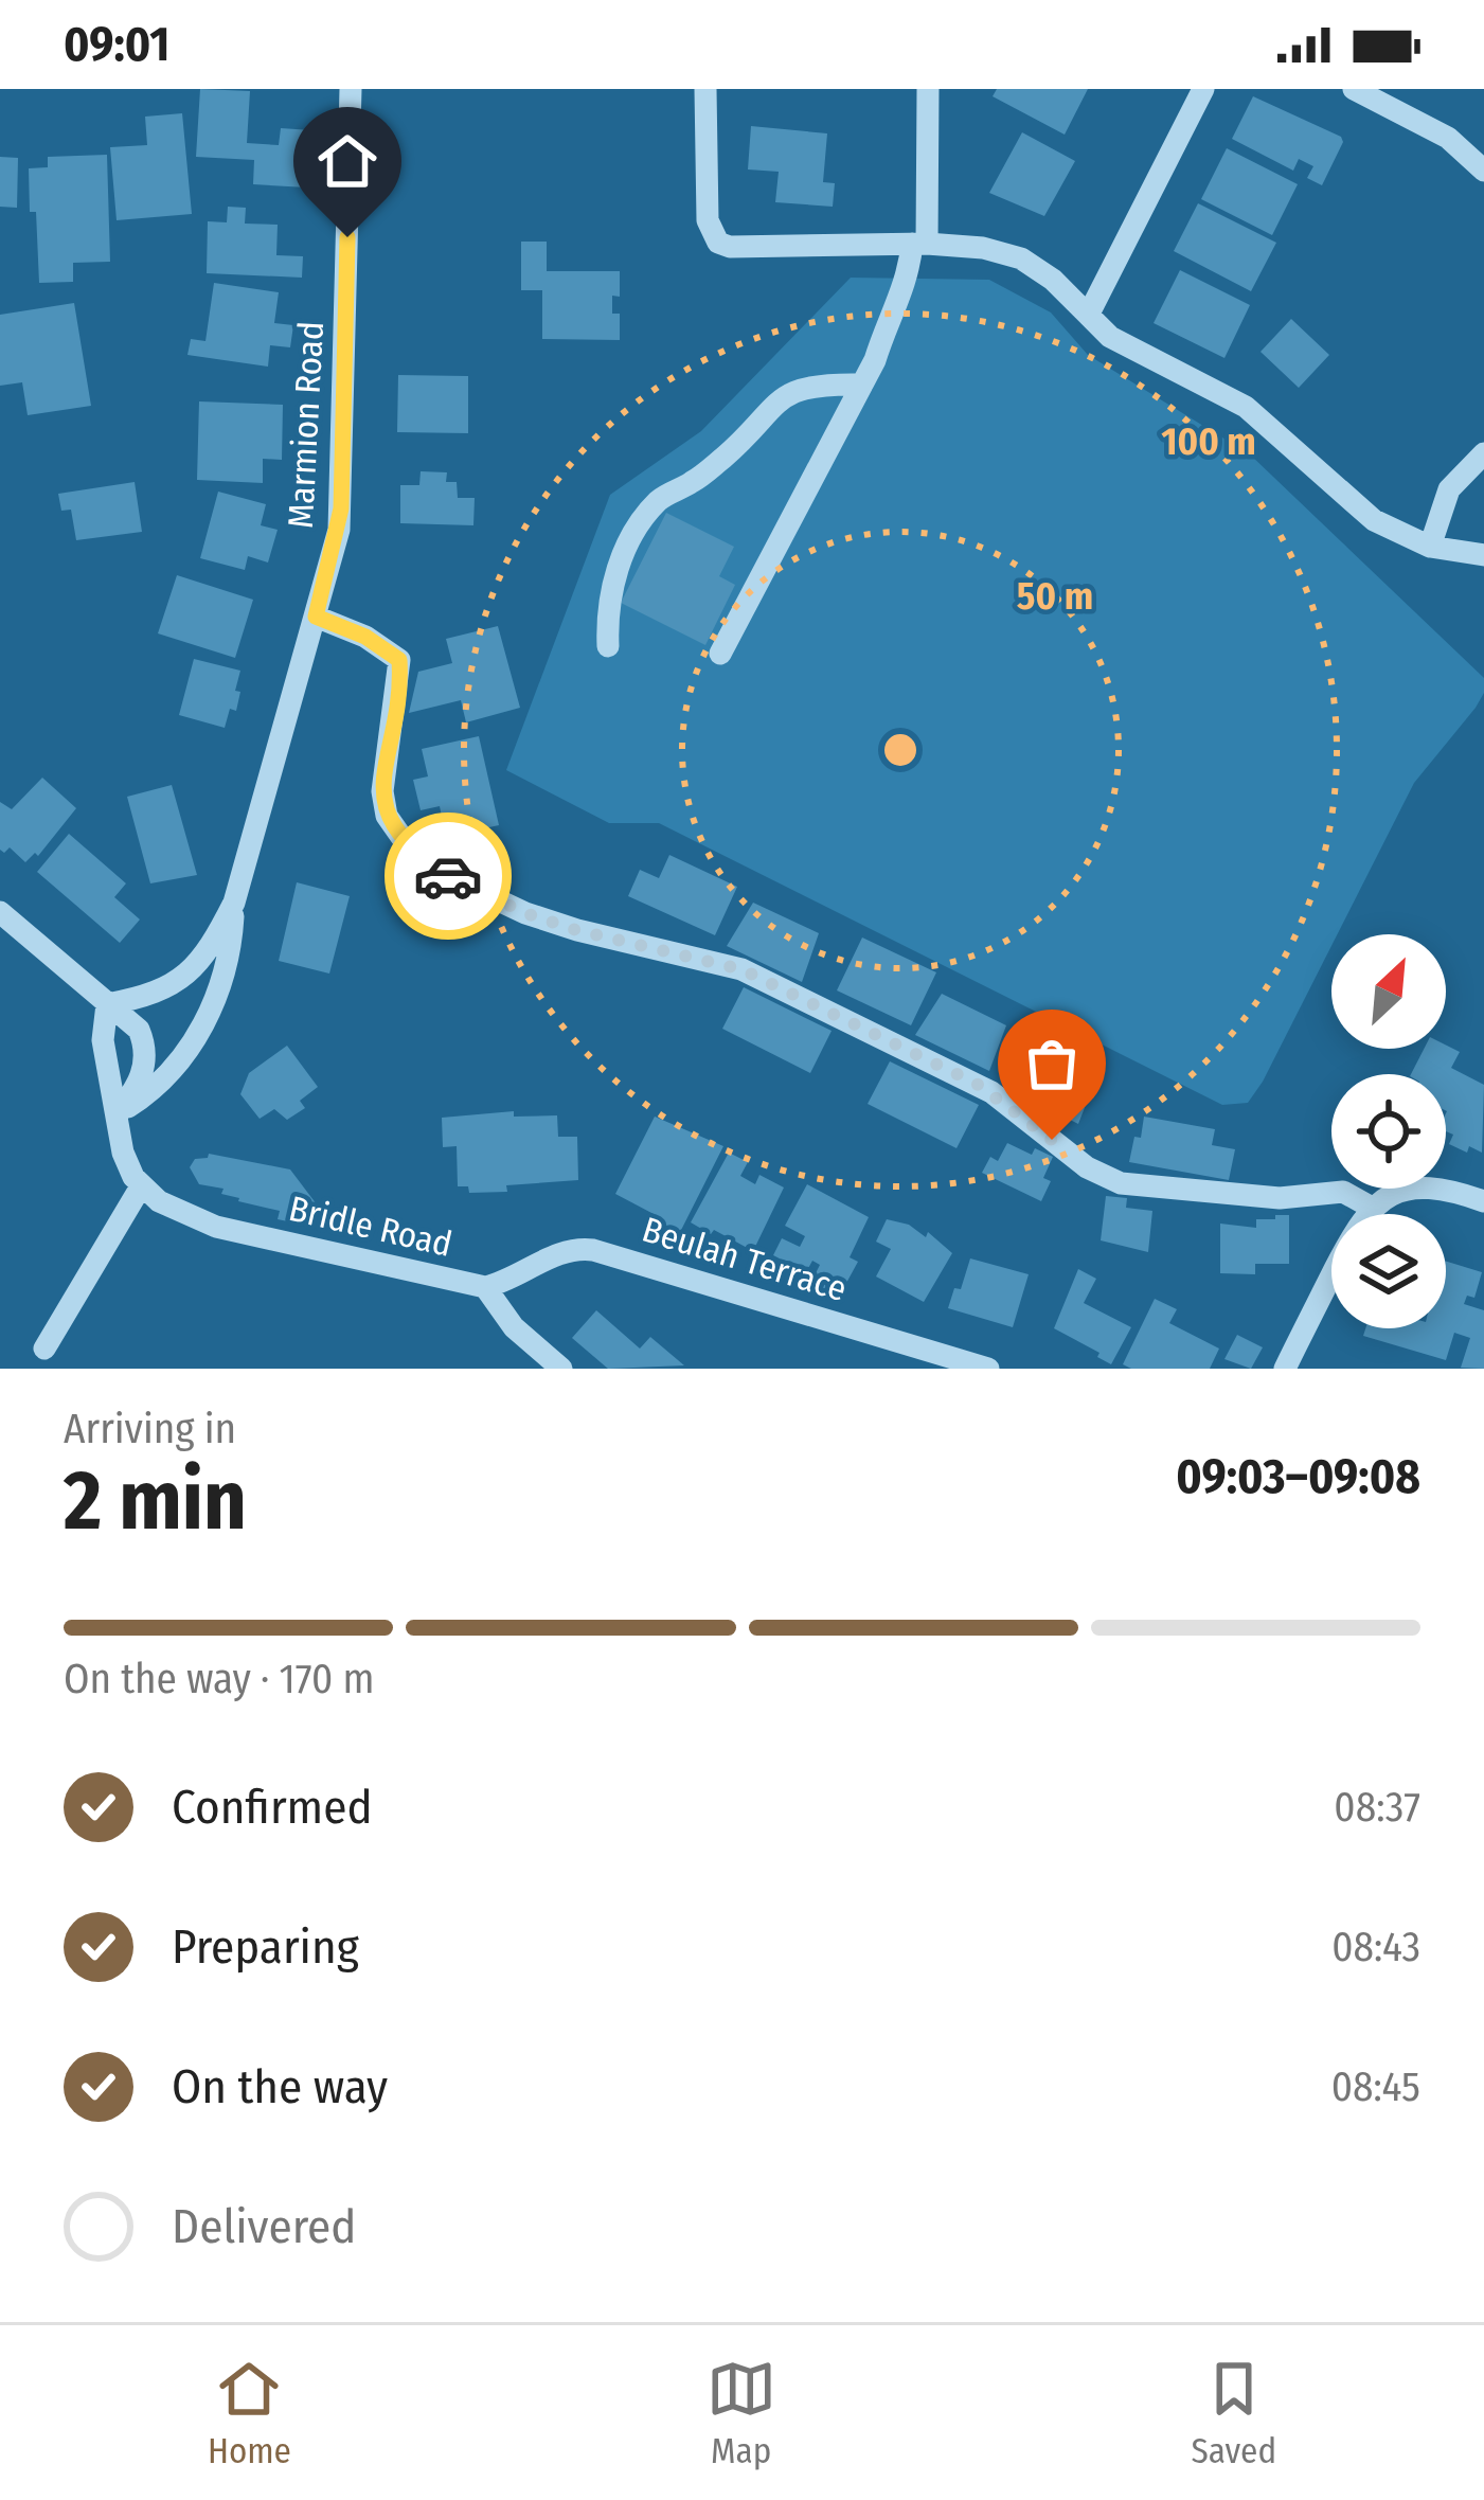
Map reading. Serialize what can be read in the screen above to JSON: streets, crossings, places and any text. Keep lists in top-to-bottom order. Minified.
{"streets":{"street":["Marmion Road","Bridle Road","Beulah Terrace"]},"crossings":[["Bridle Road","Beulah Terrace"]],"north":"top right","page":{"status":"09:01","heading":["2 min","Arriving in","09:03–09:08"],"bar":"On the way · 170 m","list":[["Confirmed","08:37"],["Preparing","08:43"],["On the way","08:45"],"Delivered"],"tabs":["Home","Map","Saved"]},"rings":["100 m","50 m"]}
